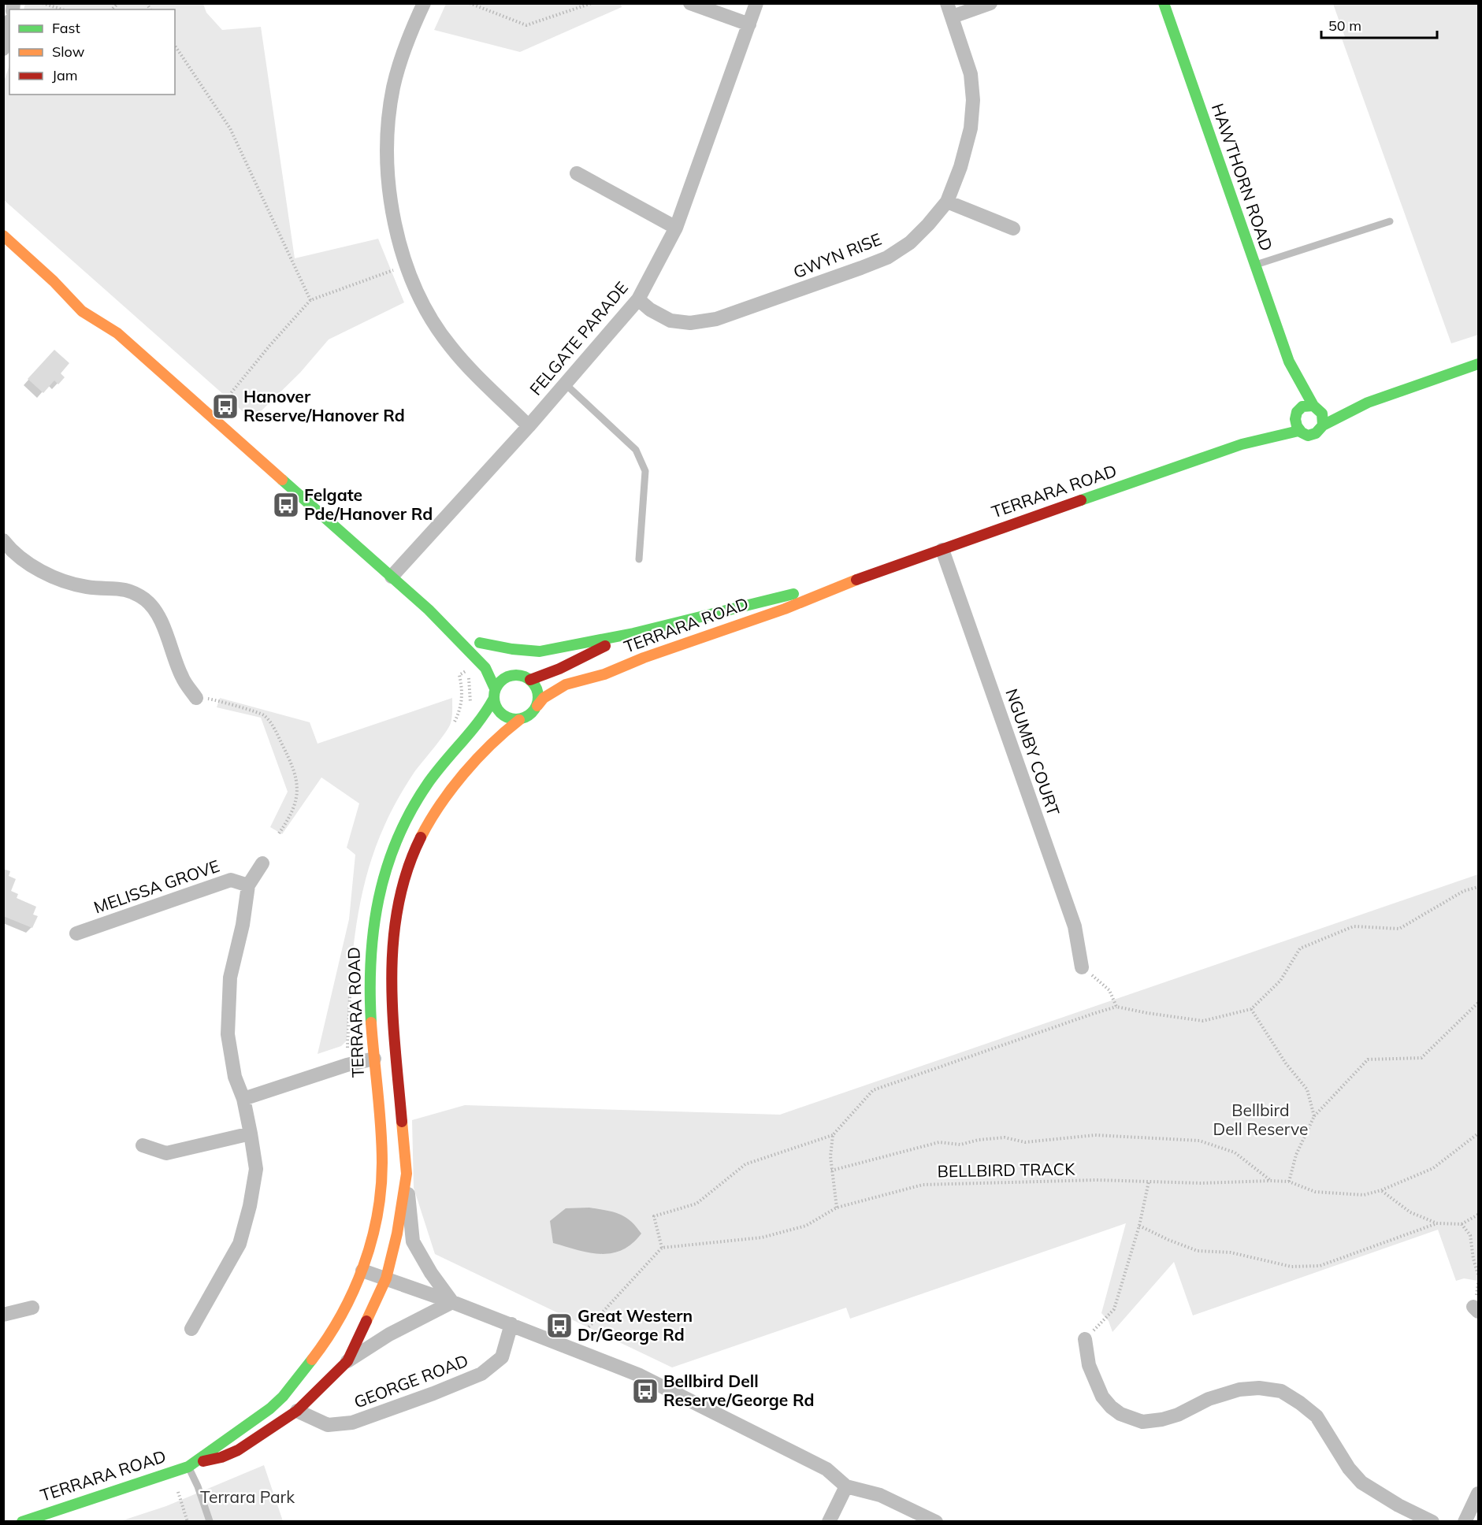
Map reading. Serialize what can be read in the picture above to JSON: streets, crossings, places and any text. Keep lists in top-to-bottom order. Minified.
{"streets":{"main road":["HAWTHORN ROAD","TERRARA ROAD"],"street":["GWYN RISE","FELGATE PARADE","NGUMBY COURT","MELISSA GROVE","GEORGE ROAD"],"path":["BELLBIRD TRACK"]},"crossings":[["HAWTHORN ROAD","TERRARA ROAD"],["GWYN RISE","FELGATE PARADE"],["TERRARA ROAD","NGUMBY COURT"],["TERRARA ROAD","GEORGE ROAD"]],"parks":["Bellbird Dell Reserve","Terrara Park"],"places":{"bus stop":["Hanover Reserve/Hanover Rd","Felgate Pde/Hanover Rd","Great Western Dr/George Rd","Bellbird Dell Reserve/George Rd"]},"legend":["Fast","Slow","Jam"],"scale_bar":"50 m"}
